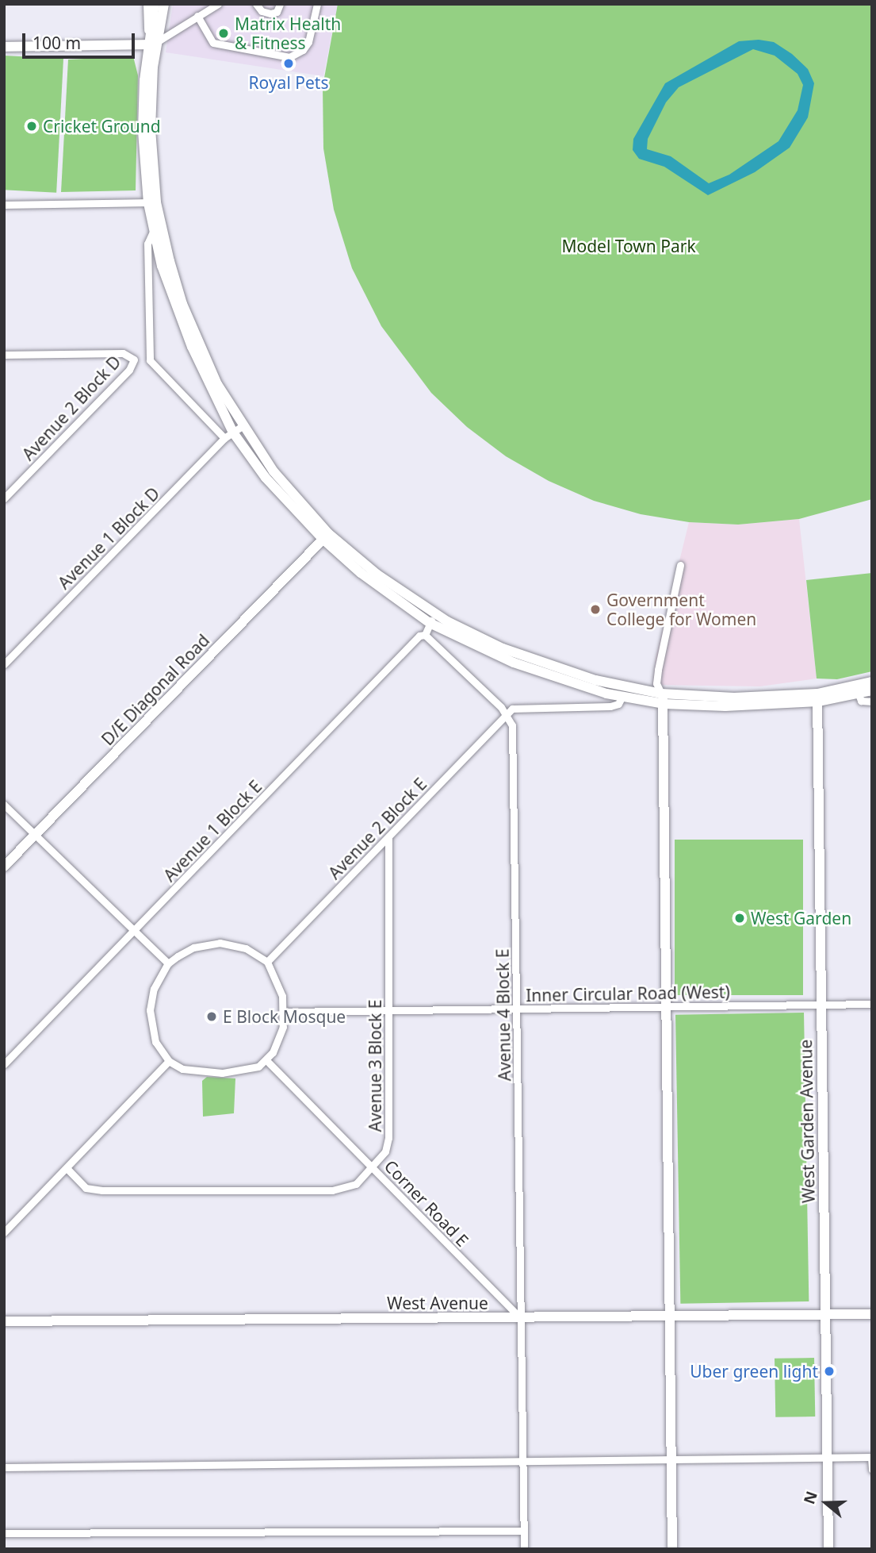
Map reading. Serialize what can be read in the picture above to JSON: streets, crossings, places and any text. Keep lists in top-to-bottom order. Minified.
{"streets":{"street":["Avenue 2 Block D","Avenue 1 Block D","D/E Diagonal Road","Avenue 2 Block E","Avenue 1 Block E","Inner Circular Road (West)","Avenue 4 Block E","Avenue 3 Block E","West Garden Avenue","Corner Road E","West Avenue"]},"crossings":[["Avenue 2 Block E","Inner Circular Road (West)"],["Avenue 2 Block E","Avenue 4 Block E"],["Avenue 2 Block E","Avenue 3 Block E"],["Avenue 2 Block E","Corner Road E"],["Inner Circular Road (West)","Avenue 4 Block E"],["Inner Circular Road (West)","Avenue 3 Block E"],["Inner Circular Road (West)","West Garden Avenue"],["Inner Circular Road (West)","Corner Road E"],["Avenue 4 Block E","Corner Road E"],["Avenue 4 Block E","West Avenue"],["Avenue 3 Block E","Corner Road E"],["West Garden Avenue","West Avenue"],["Corner Road E","West Avenue"]],"parks":["Model Town Park"],"places":["Matrix Health & Fitness","Royal Pets","Cricket Ground","Government College for Women","West Garden","E Block Mosque","Uber green light"],"scale_bar":"100 m","north":"left"}
